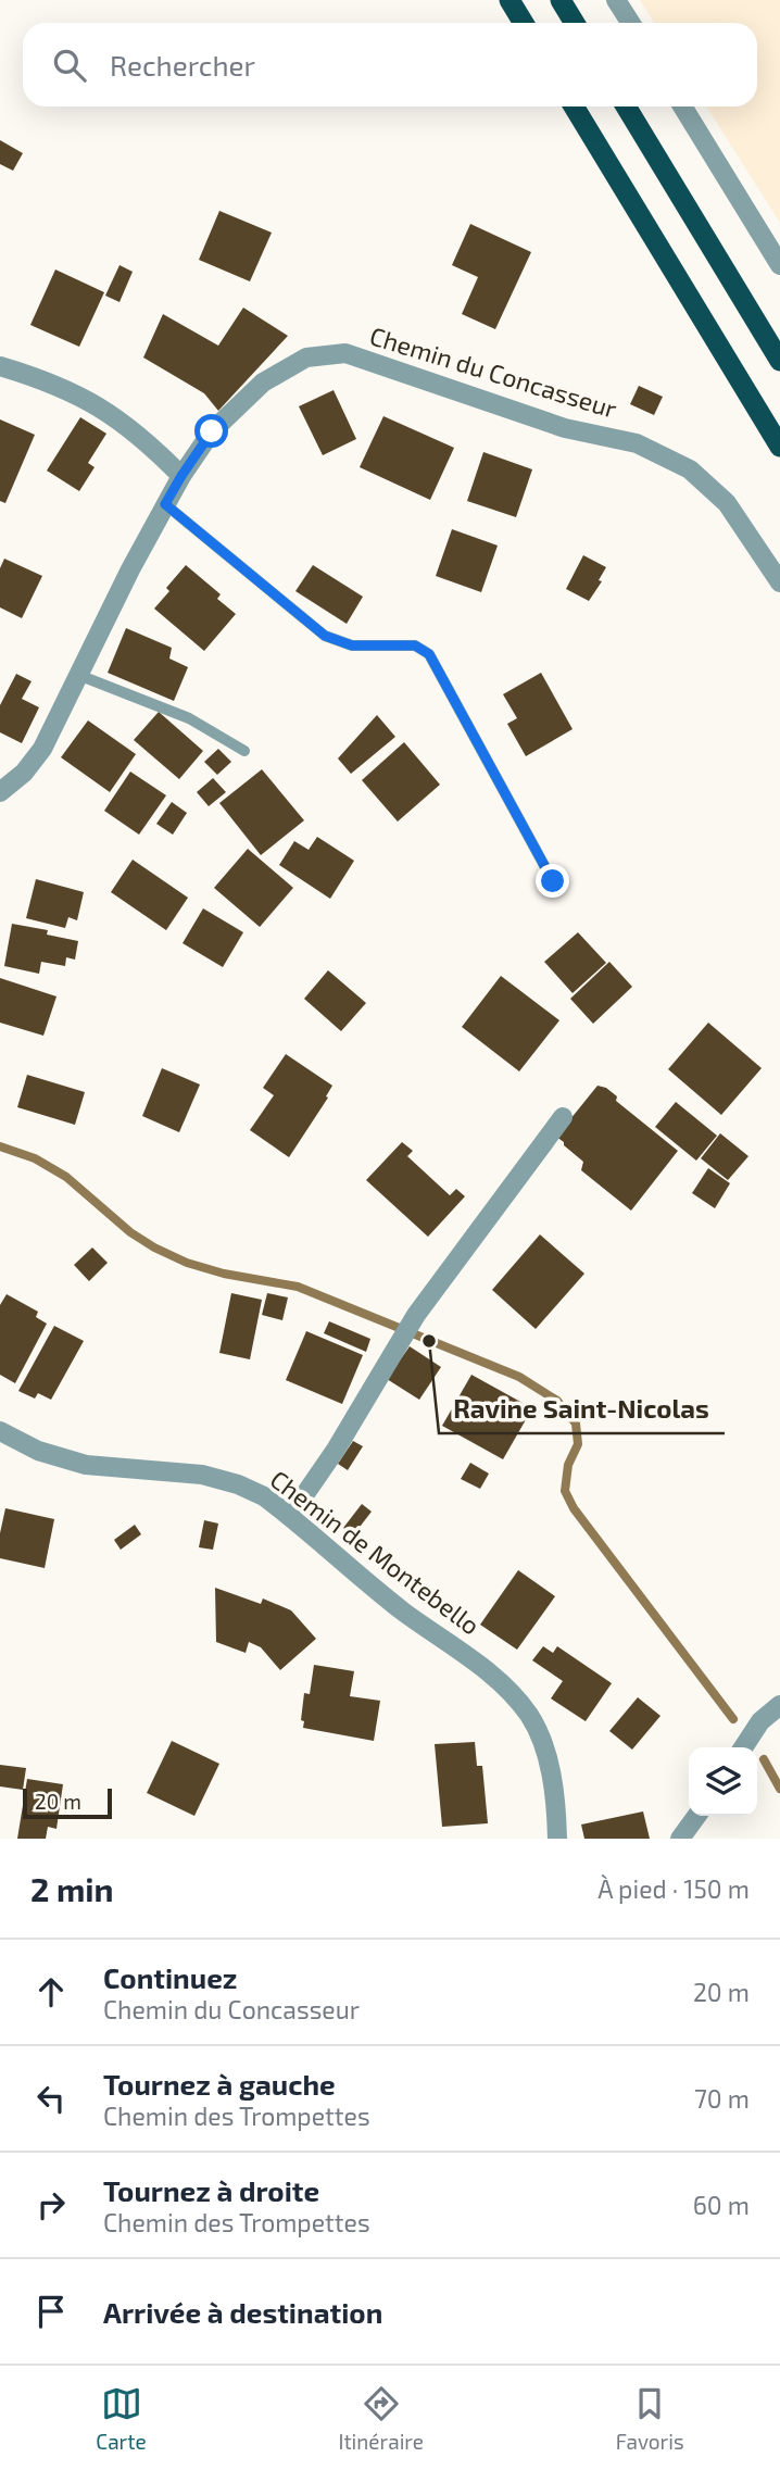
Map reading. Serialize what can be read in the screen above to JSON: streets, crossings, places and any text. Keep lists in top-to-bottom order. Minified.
{"streets":{"street":["Chemin du Concasseur","Chemin de Montebello"]},"places":["Ravine Saint-Nicolas"],"scale_bar":"20 m","page":{"search":"Rechercher","scale":"20 m","heading":["2 min","À pied · 150 m"],"list":[["Continuez","Chemin du Concasseur","20 m"],["Tournez à gauche","Chemin des Trompettes","70 m"],["Tournez à droite","Chemin des Trompettes","60 m"],"Arrivée à destination"],"nav":["Carte","Itinéraire","Favoris"]}}
